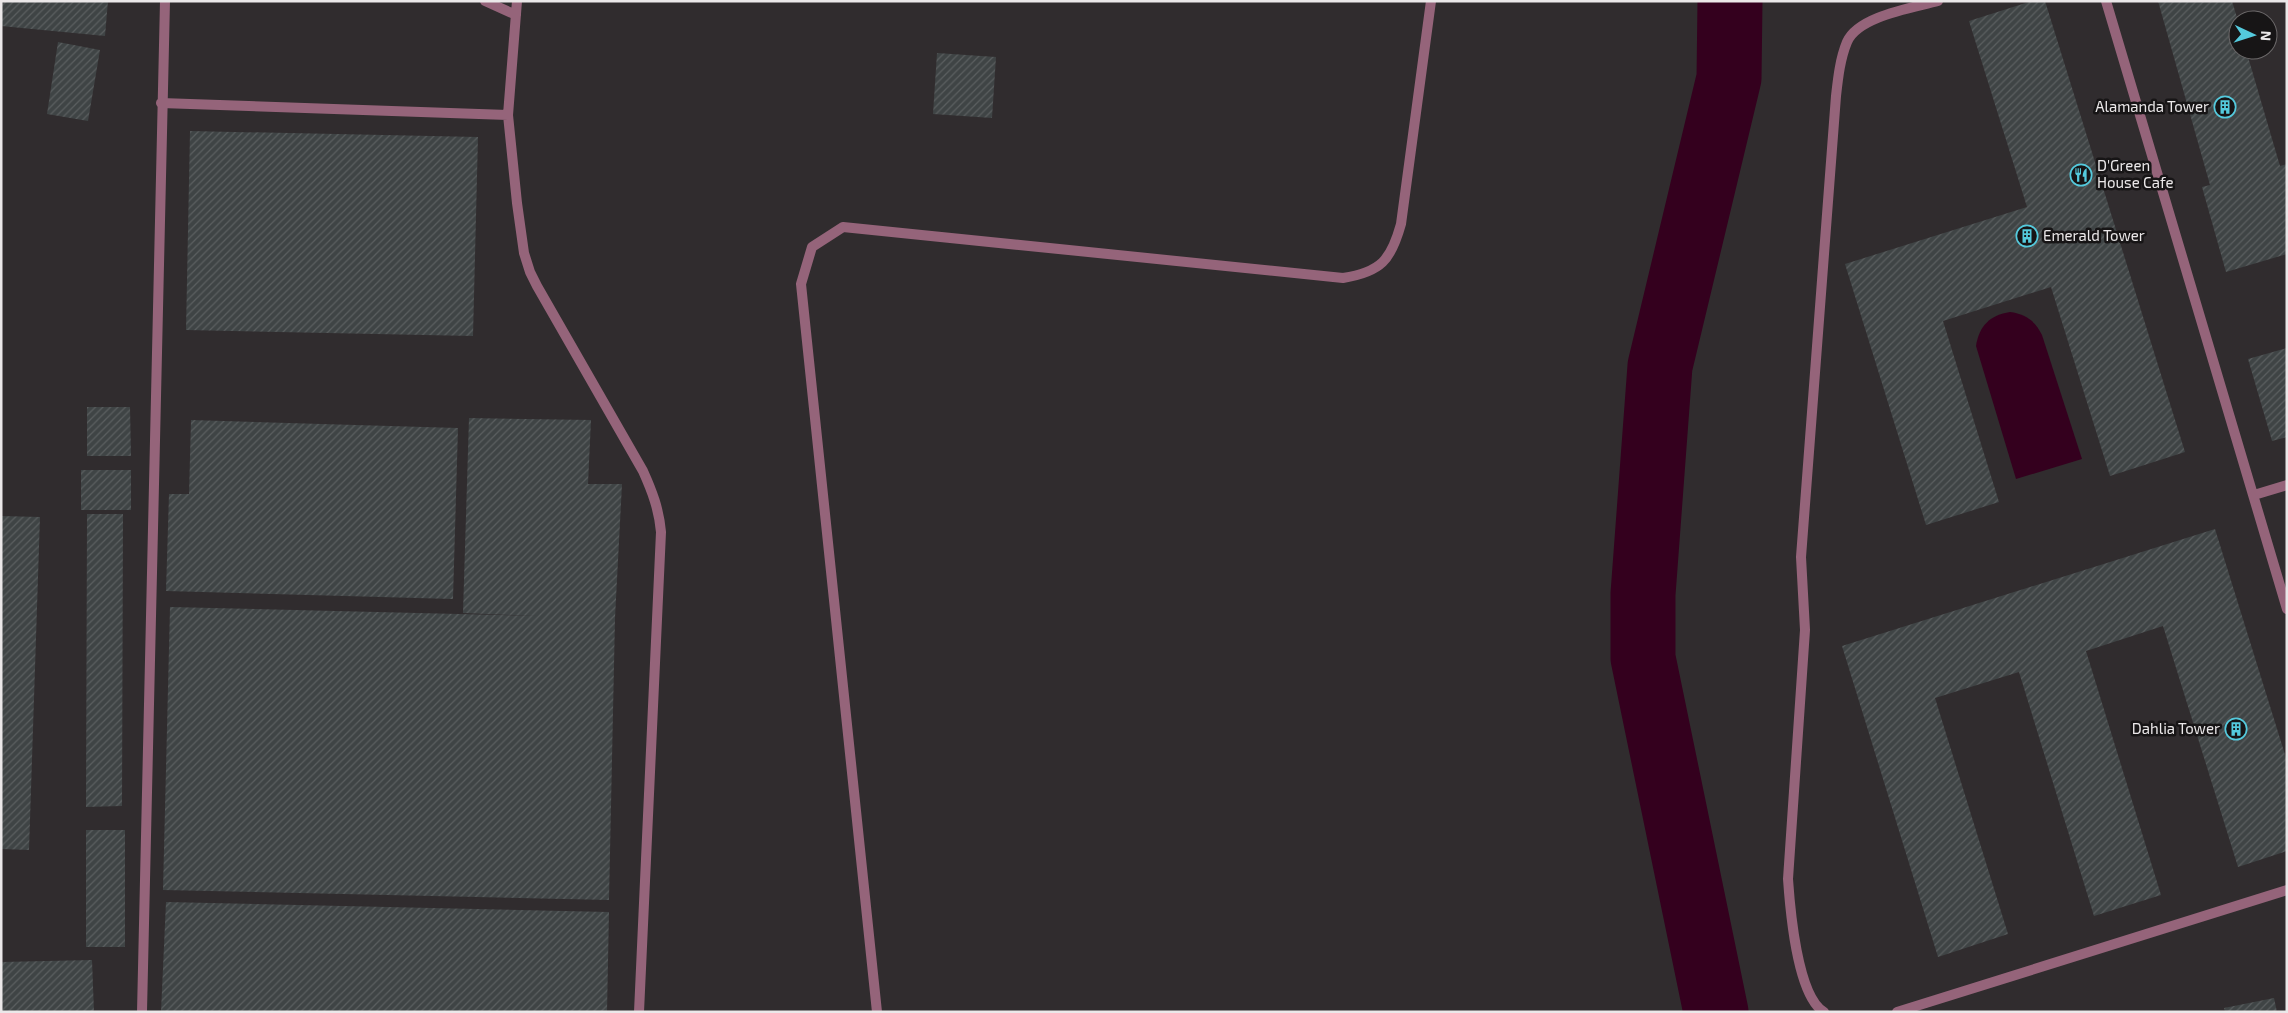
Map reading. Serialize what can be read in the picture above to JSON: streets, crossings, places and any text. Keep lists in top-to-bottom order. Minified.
{"places":{"building":["Alamanda Tower","Emerald Tower","Dahlia Tower"],"restaurant":["D'Green House Cafe"]},"north":"right"}
